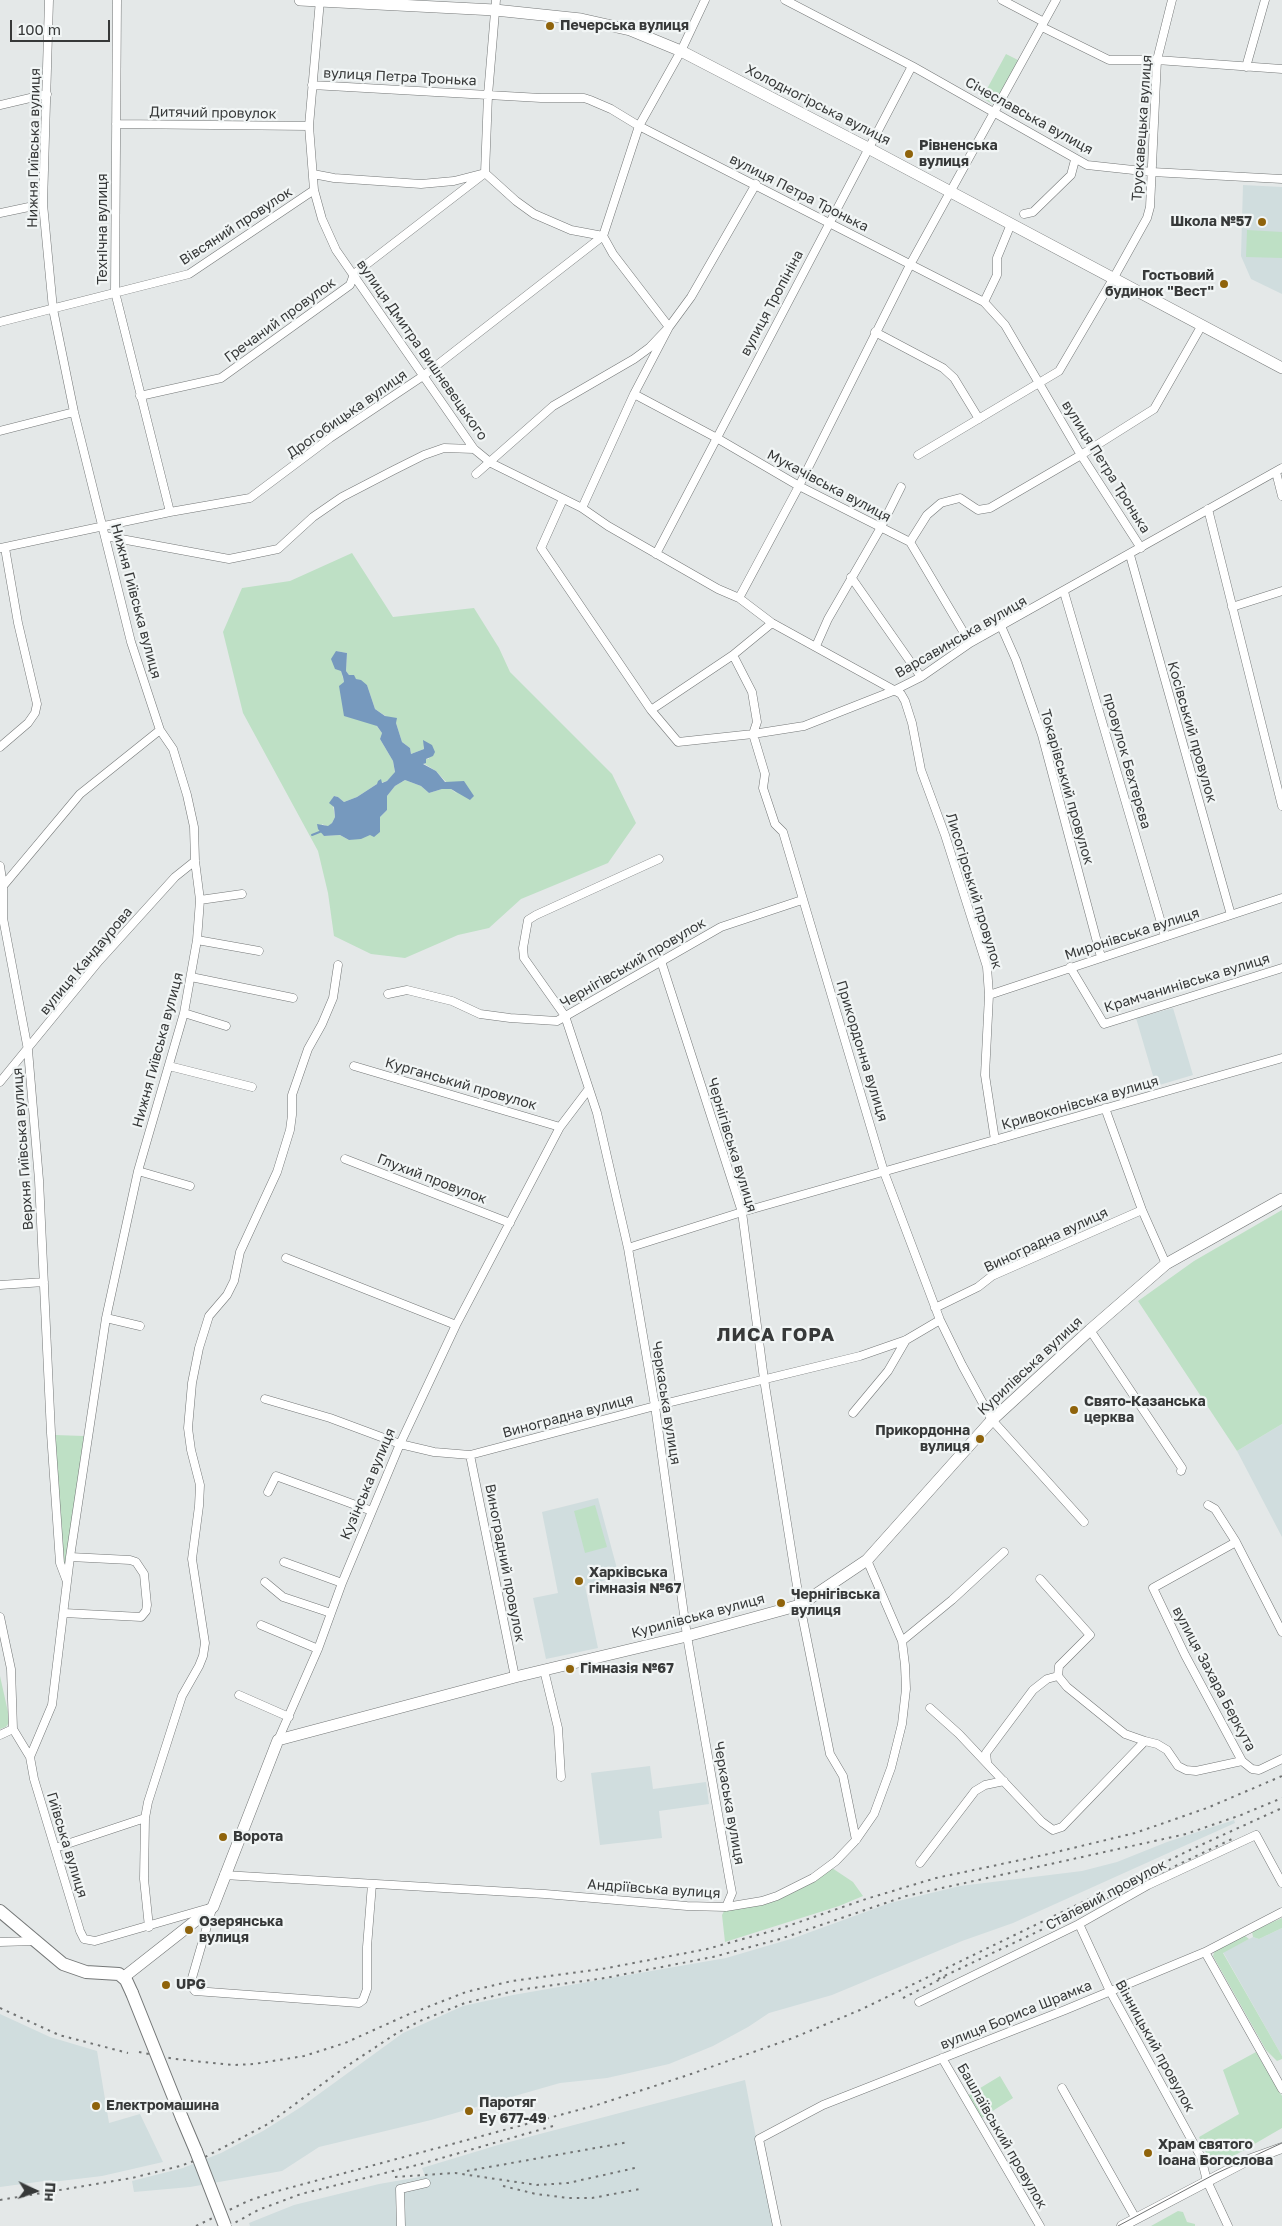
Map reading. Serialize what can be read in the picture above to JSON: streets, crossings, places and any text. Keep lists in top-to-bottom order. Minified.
{"streets":{"main road":["Холодногірська вулиця","Курилівська вулиця","Кузінська вулиця"],"street":["вулиця Петра Тронька","Дитячий провулок","Січеславська вулиця","Трускавецька вулиця","Нижня Гиївська вулиця","Вівсяний провулок","Технічна вулиця","вулиця Тропініна","Гречаний провулок","вулиця Дмитра Вишневецького","Дрогобицька вулиця","Мукачівська вулиця","Варсавинська вулиця","Косівський провулок","провулок Бехтерєва","Токарівський провулок","Лисогірський провулок","Миронівська вулиця","вулиця Кандаурова","Чернігівський провулок","Крамчанинівська вулиця","Прикордонна вулиця","Курганський провулок","Кривоконівська вулиця","Чернігівська вулиця","Верхня Гиївська вулиця","Глухий провулок","Виноградна вулиця","Черкаська вулиця","Виноградний провулок","вулиця Захара Беркута","Гиївська вулиця","Андріївська вулиця","Сталевий провулок","вулиця Бориса Шрамка","Вінницький провулок","Башлаївський провулок"]},"crossings":[["вулиця Петра Тронька","Трускавецька вулиця"],["вулиця Петра Тронька","вулиця Тропініна"],["вулиця Петра Тронька","вулиця Дмитра Вишневецького"],["вулиця Петра Тронька","Варсавинська вулиця"],["Холодногірська вулиця","Трускавецька вулиця"],["Холодногірська вулиця","вулиця Тропініна"],["Холодногірська вулиця","вулиця Дмитра Вишневецького"],["Дитячий провулок","Технічна вулиця"],["Дитячий провулок","вулиця Дмитра Вишневецького"],["Січеславська вулиця","Трускавецька вулиця"],["Січеславська вулиця","вулиця Тропініна"],["Нижня Гиївська вулиця","Вівсяний провулок"],["Нижня Гиївська вулиця","Дрогобицька вулиця"],["Нижня Гиївська вулиця","вулиця Кандаурова"],["Вівсяний провулок","Технічна вулиця"],["Вівсяний провулок","вулиця Дмитра Вишневецького"],["Технічна вулиця","Гречаний провулок"],["Технічна вулиця","Дрогобицька вулиця"],["вулиця Тропініна","вулиця Дмитра Вишневецького"],["вулиця Тропініна","Мукачівська вулиця"],["Гречаний провулок","вулиця Дмитра Вишневецького"],["вулиця Дмитра Вишневецького","Дрогобицька вулиця"],["вулиця Дмитра Вишневецького","Варсавинська вулиця"],["вулиця Дмитра Вишневецького","Лисогірський провулок"],["Варсавинська вулиця","Косівський провулок"],["Варсавинська вулиця","провулок Бехтерєва"],["Варсавинська вулиця","Токарівський провулок"],["Варсавинська вулиця","Лисогірський провулок"],["Варсавинська вулиця","Прикордонна вулиця"],["Косівський провулок","Миронівська вулиця"],["провулок Бехтерєва","Миронівська вулиця"],["Токарівський провулок","Миронівська вулиця"],["Лисогірський провулок","Миронівська вулиця"],["Лисогірський провулок","Кривоконівська вулиця"],["Миронівська вулиця","Крамчанинівська вулиця"],["вулиця Кандаурова","Верхня Гиївська вулиця"],["Чернігівський провулок","Прикордонна вулиця"],["Чернігівський провулок","Чернігівська вулиця"],["Чернігівський провулок","Черкаська вулиця"],["Прикордонна вулиця","Кривоконівська вулиця"],["Прикордонна вулиця","Виноградна вулиця"],["Прикордонна вулиця","Курилівська вулиця"],["Курганський провулок","Кузінська вулиця"],["Кривоконівська вулиця","Чернігівська вулиця"],["Кривоконівська вулиця","Черкаська вулиця"],["Чернігівська вулиця","Виноградна вулиця"],["Чернігівська вулиця","Курилівська вулиця"],["Чернігівська вулиця","Андріївська вулиця"],["Глухий провулок","Кузінська вулиця"],["Виноградна вулиця","Черкаська вулиця"],["Виноградна вулиця","Кузінська вулиця"],["Виноградна вулиця","Виноградний провулок"],["Курилівська вулиця","Черкаська вулиця"],["Курилівська вулиця","Кузінська вулиця"],["Курилівська вулиця","Виноградний провулок"],["Курилівська вулиця","Андріївська вулиця"],["Черкаська вулиця","Кузінська вулиця"],["Черкаська вулиця","Андріївська вулиця"],["Кузінська вулиця","Андріївська вулиця"],["Сталевий провулок","Вінницький провулок"],["вулиця Бориса Шрамка","Вінницький провулок"],["вулиця Бориса Шрамка","Башлаївський провулок"]],"districts":["ЛИСА ГОРА"],"places":["Печерська вулиця","Рівненська вулиця","Школа №57","Гостьовий будинок \"Вест\"","Свято-Казанська церква","Прикордонна вулиця","Харківська гімназія №67","Чернігівська вулиця","Гімназія №67","Ворота","Озерянська вулиця","UPG","Електромашина","Паротяг Еу 677-49","Храм святого Іоана Богослова"],"scale_bar":"100 m","north":"right"}
